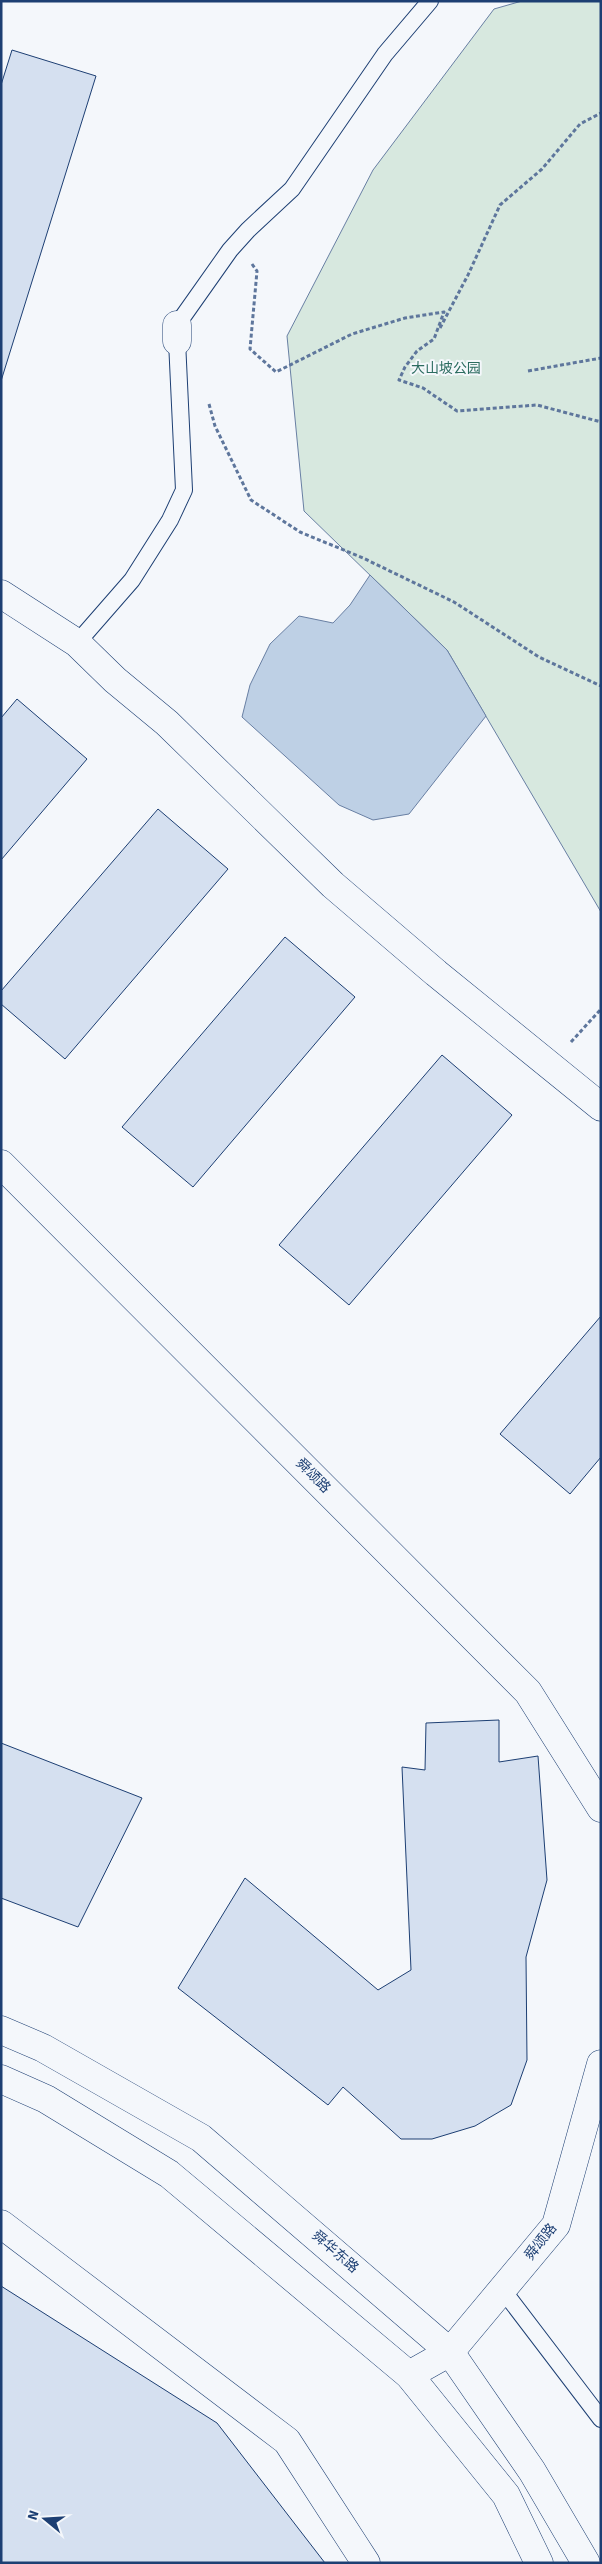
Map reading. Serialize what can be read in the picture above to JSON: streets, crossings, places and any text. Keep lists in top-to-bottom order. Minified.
{"streets":{"street":["舜颂路","舜华东路"]},"crossings":[["舜颂路","舜华东路"]],"parks":["大山坡公园"],"north":"left"}
